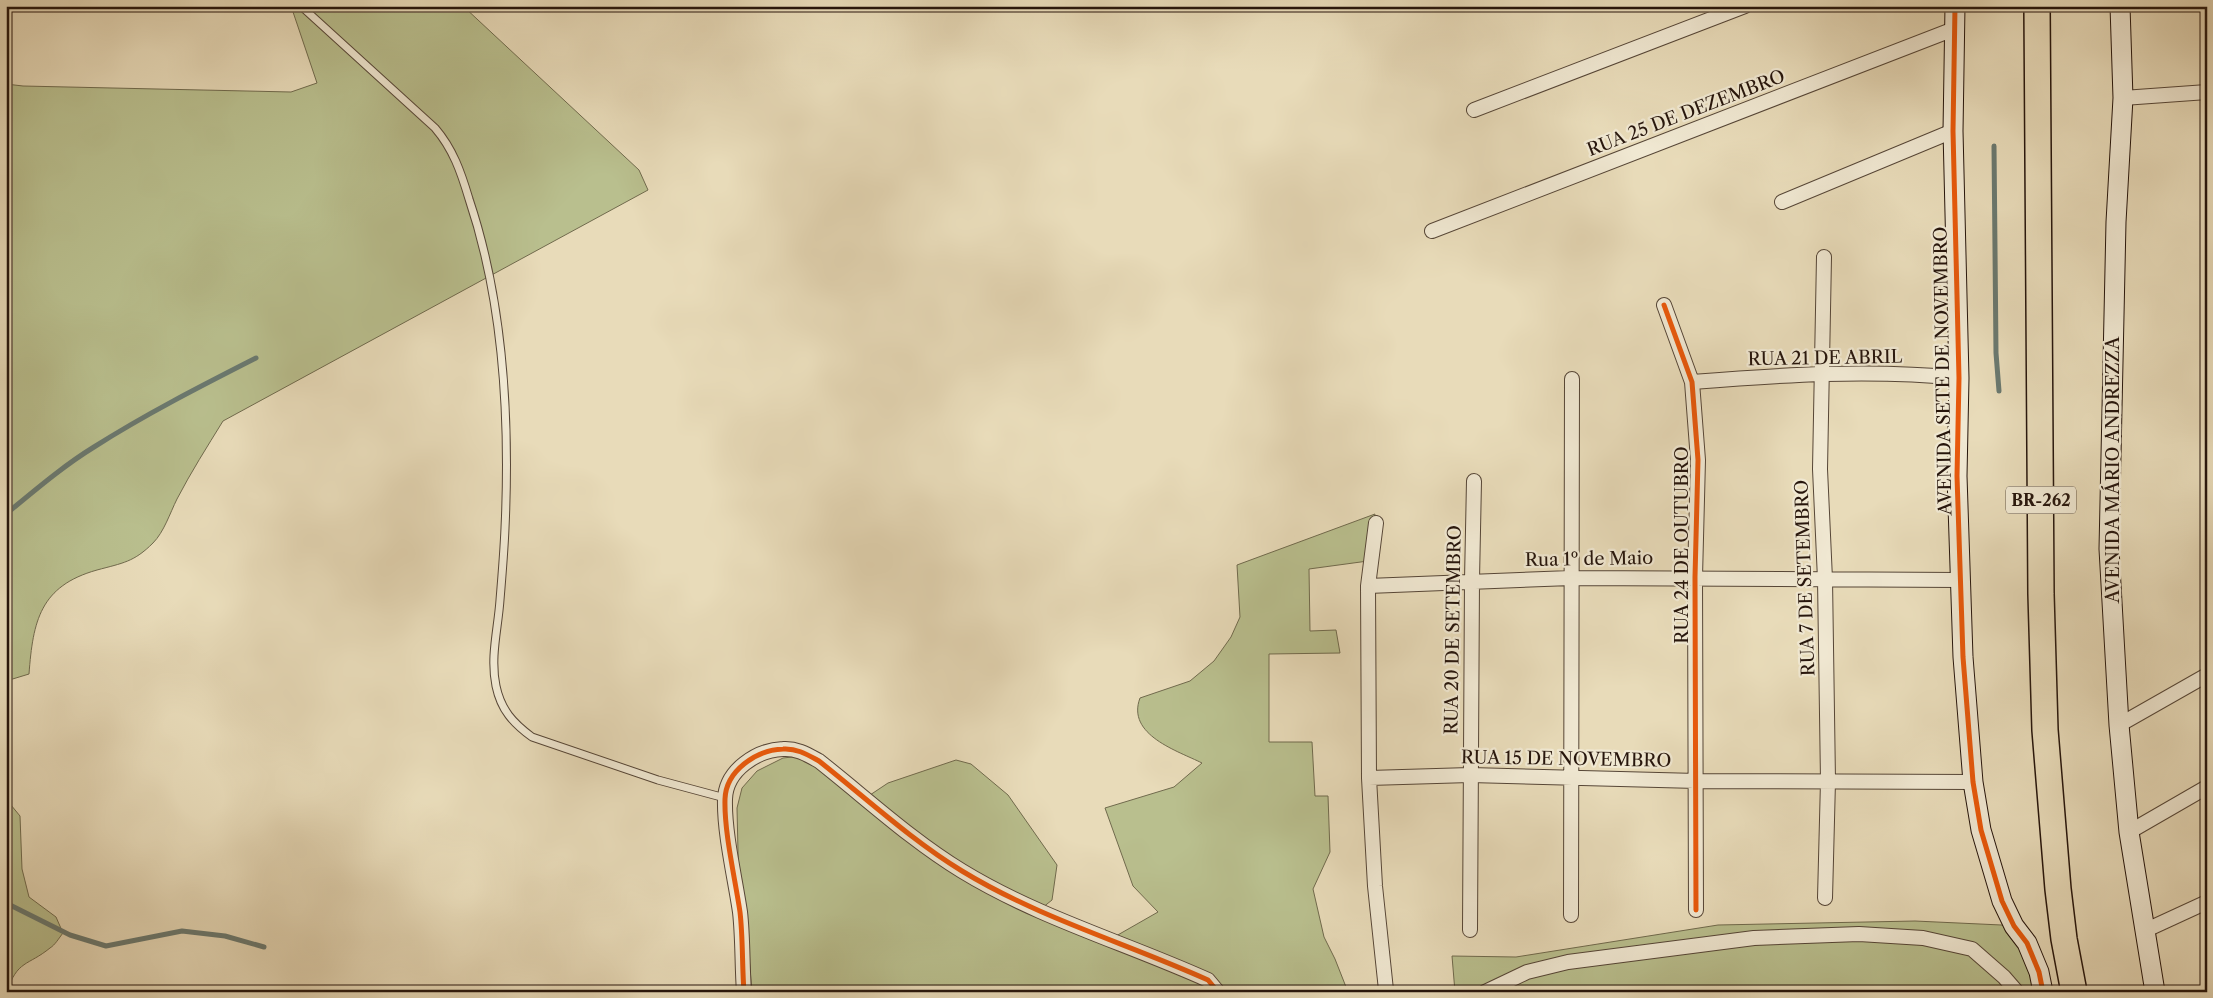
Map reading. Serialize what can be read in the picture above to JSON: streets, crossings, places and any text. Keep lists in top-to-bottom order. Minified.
{"streets":{"highway":["BR-262"],"street":["RUA 25 DE DEZEMBRO","RUA 21 DE ABRIL","AVENIDA SETE DE NOVEMBRO","AVENIDA MÁRIO ANDREZZA","RUA 24 DE OUTUBRO","Rua 1º de Maio","RUA 7 DE SETEMBRO","RUA 20 DE SETEMBRO","RUA 15 DE NOVEMBRO"]},"crossings":[["RUA 25 DE DEZEMBRO","AVENIDA SETE DE NOVEMBRO"],["RUA 21 DE ABRIL","AVENIDA SETE DE NOVEMBRO"],["RUA 21 DE ABRIL","RUA 24 DE OUTUBRO"],["RUA 21 DE ABRIL","RUA 7 DE SETEMBRO"],["AVENIDA SETE DE NOVEMBRO","Rua 1º de Maio"],["AVENIDA SETE DE NOVEMBRO","RUA 15 DE NOVEMBRO"],["RUA 24 DE OUTUBRO","Rua 1º de Maio"],["RUA 24 DE OUTUBRO","RUA 15 DE NOVEMBRO"],["Rua 1º de Maio","RUA 7 DE SETEMBRO"],["Rua 1º de Maio","RUA 20 DE SETEMBRO"],["RUA 7 DE SETEMBRO","RUA 15 DE NOVEMBRO"],["RUA 20 DE SETEMBRO","RUA 15 DE NOVEMBRO"]]}
